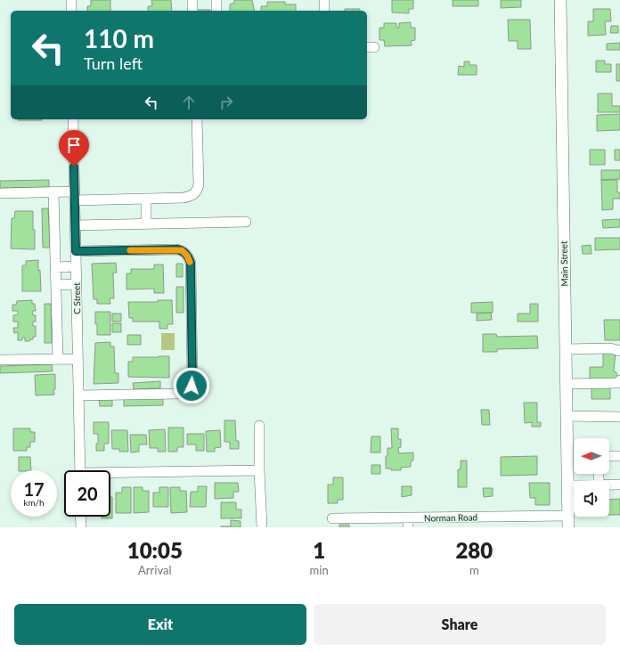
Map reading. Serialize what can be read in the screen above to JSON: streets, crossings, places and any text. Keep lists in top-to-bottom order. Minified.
{"streets":{"main road":["Main Street"],"street":["C Street","Norman Road"]},"crossings":[["Main Street","Norman Road"]],"north":"left","page":{"turn":["110 m","Turn left"],"speed":"17 km/h","limit":"20","eta":["10:05","Arrival","1","min","280","m"],"buttons":["Exit","Share"]}}
